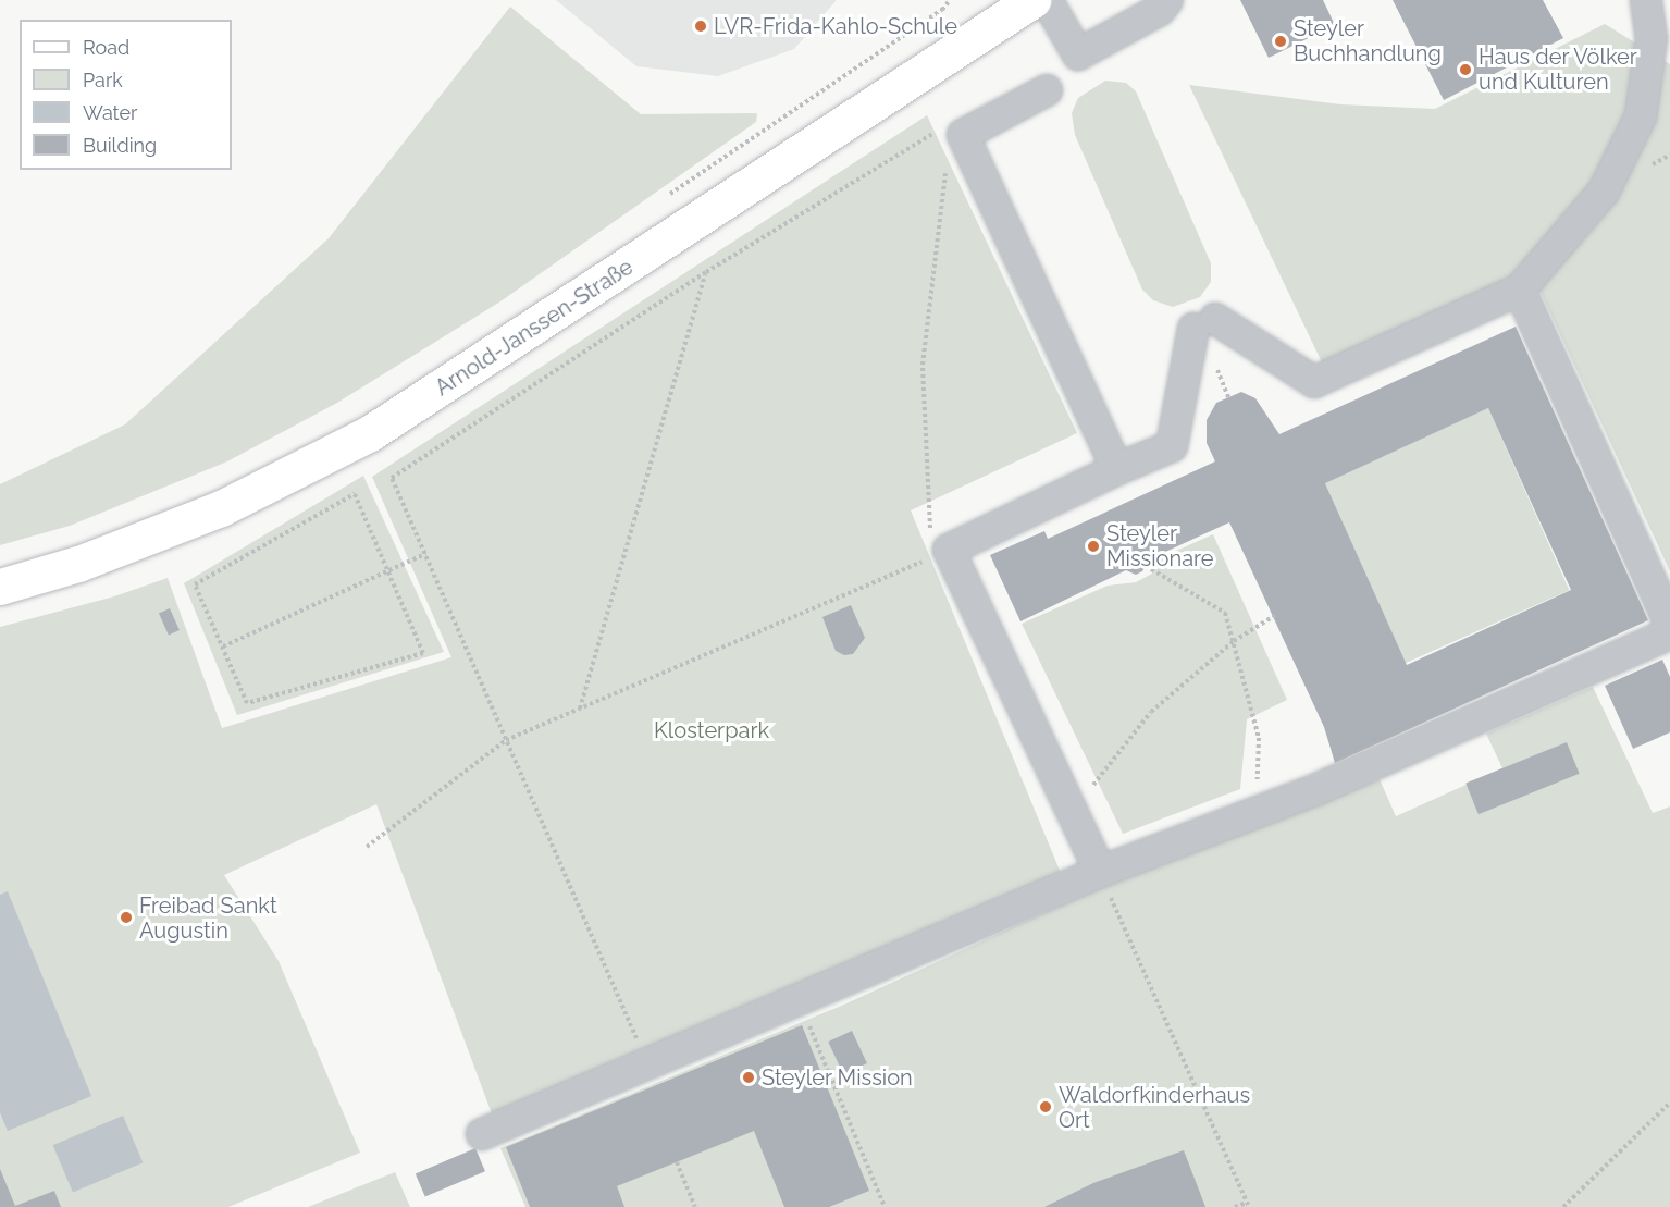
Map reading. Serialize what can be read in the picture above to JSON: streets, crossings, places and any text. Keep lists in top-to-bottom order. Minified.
{"streets":{"main road":["Arnold-Janssen-Straße"]},"parks":["Klosterpark"],"places":["LVR-Frida-Kahlo-Schule","Steyler Buchhandlung","Haus der Völker und Kulturen","Steyler Missionare","Freibad Sankt Augustin","Steyler Mission","Waldorfkinderhaus Ort"],"legend":["Road","Park","Water","Building"]}
